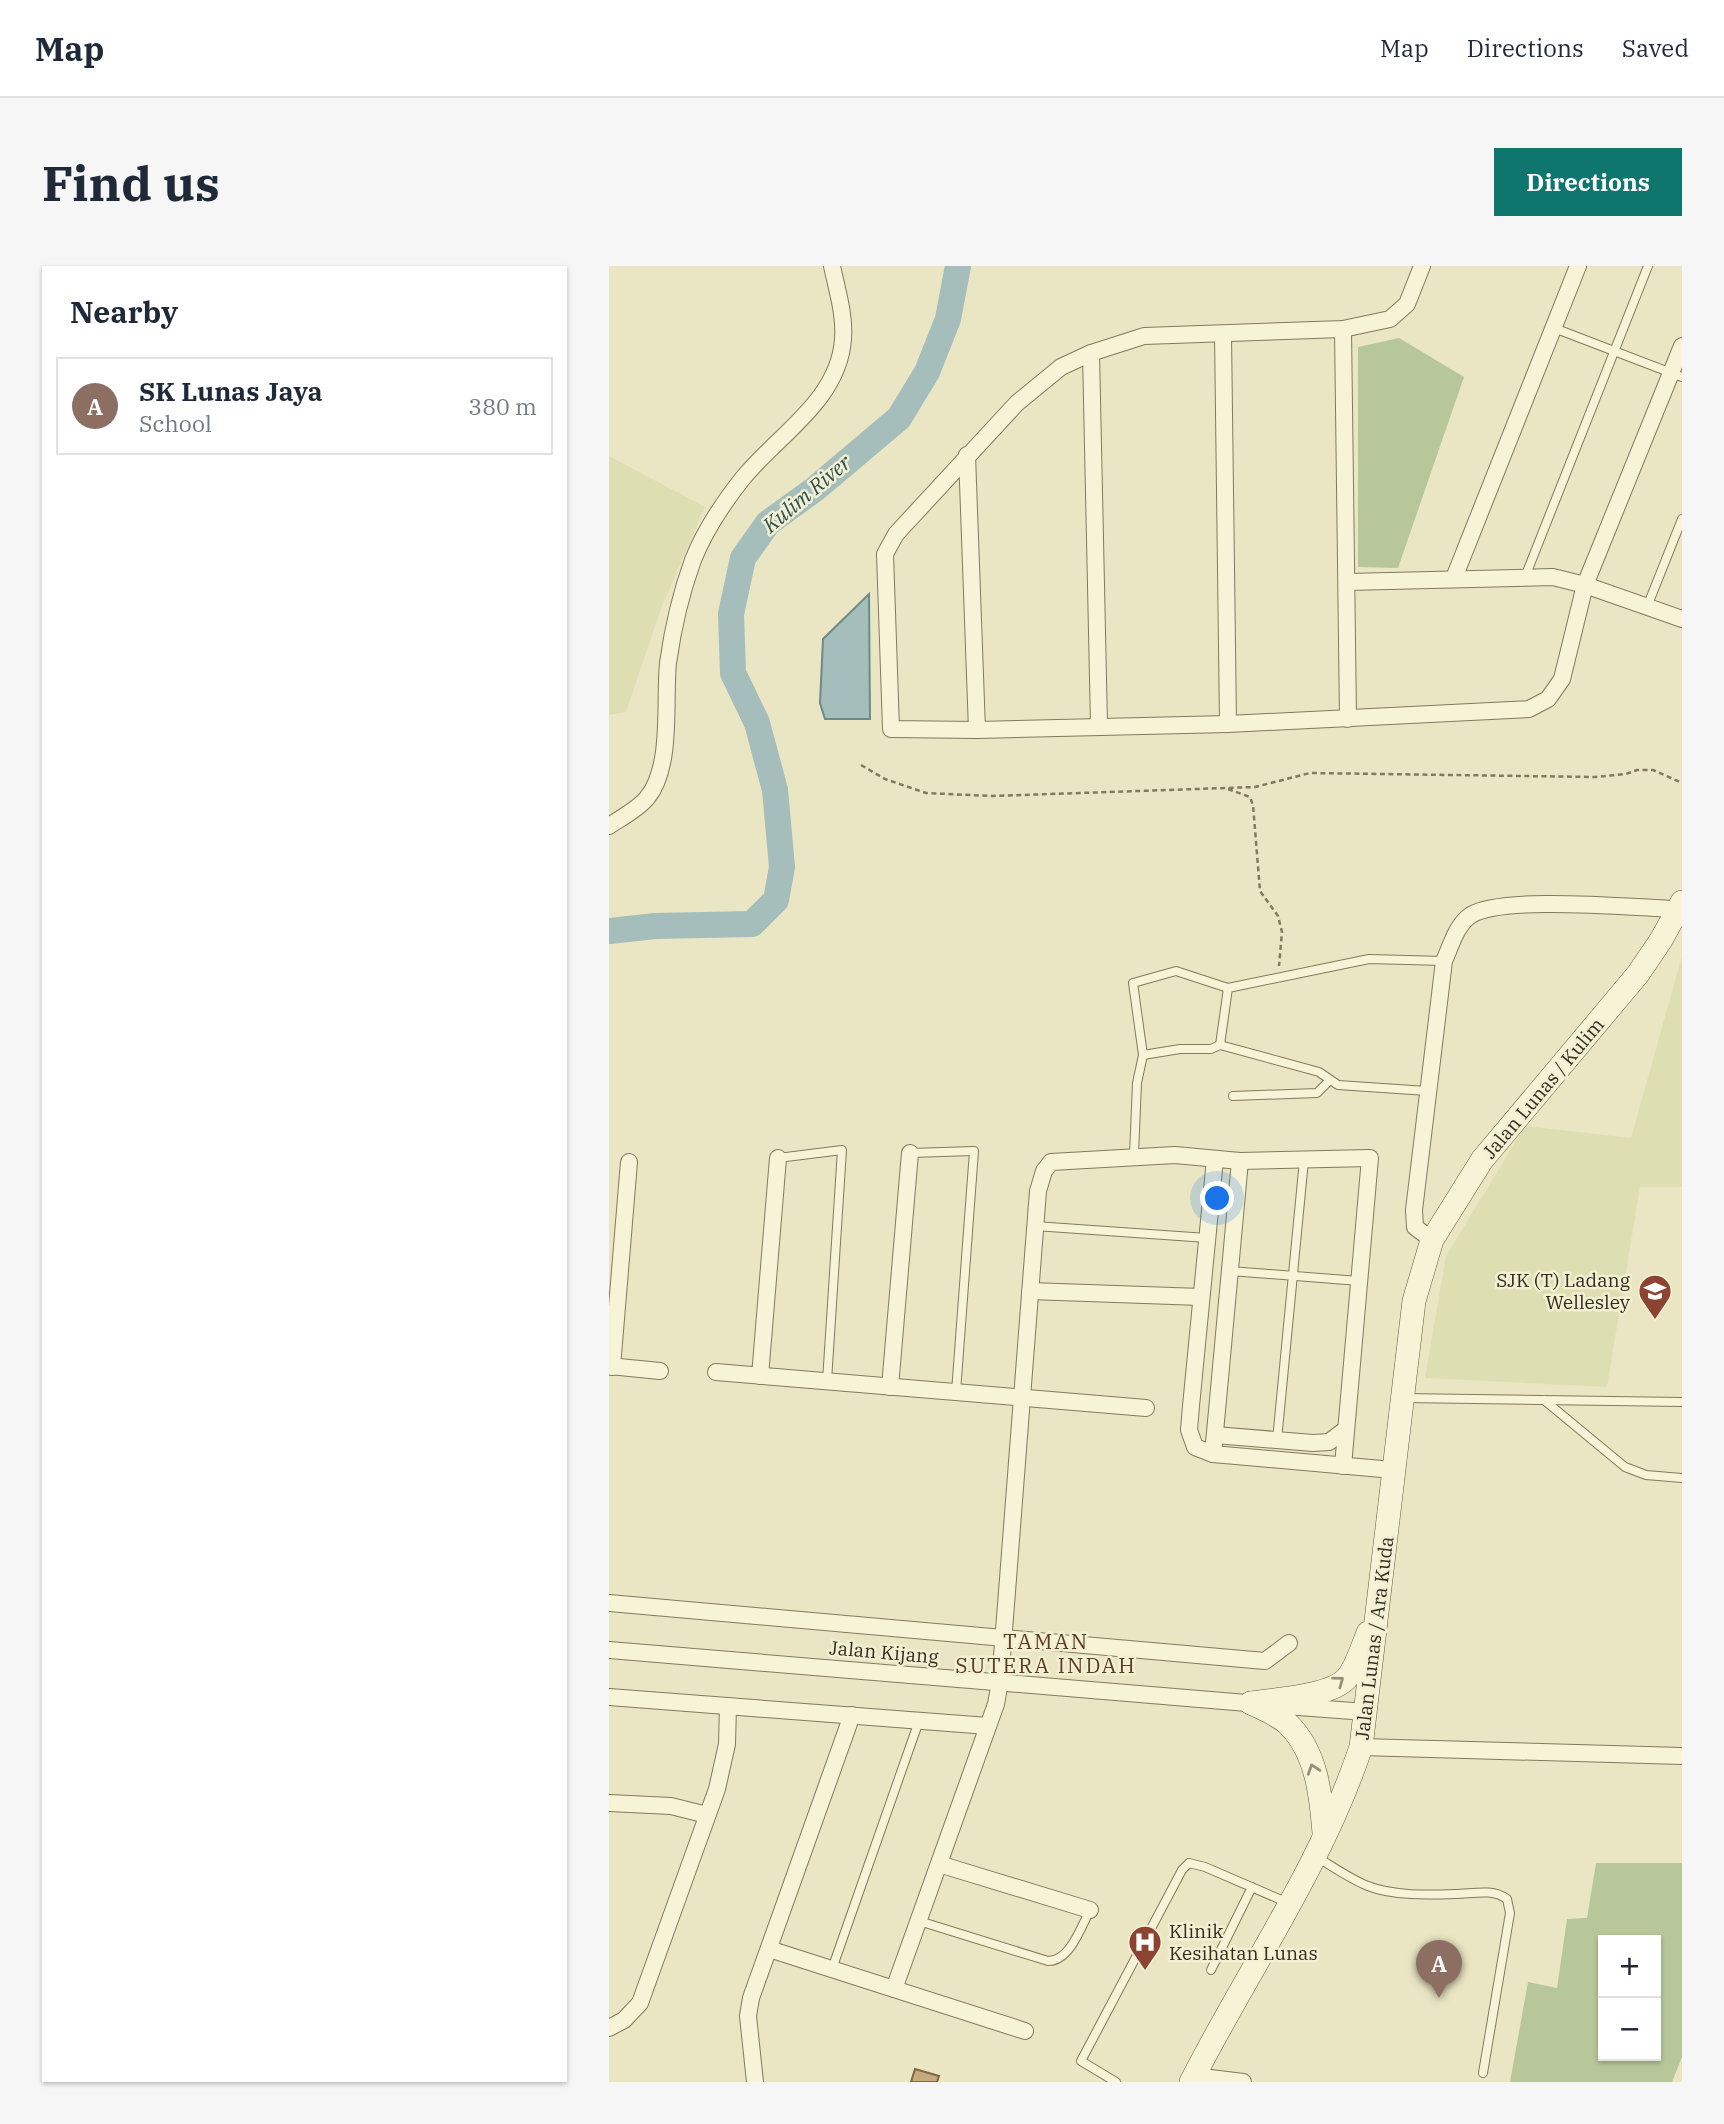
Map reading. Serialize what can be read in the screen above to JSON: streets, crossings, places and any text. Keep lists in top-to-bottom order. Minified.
{"streets":{"main road":["Jalan Lunas / Kulim","Jalan Lunas / Ara Kuda"],"street":["Jalan Kijang"]},"crossings":[["Jalan Lunas / Kulim","Jalan Lunas / Ara Kuda"],["Jalan Lunas / Ara Kuda","Jalan Kijang"]],"districts":["TAMAN SUTERA INDAH"],"water":["Kulim River"],"places":{"school or university":["SJK (T) Ladang Wellesley"],"hospital":["Klinik Kesihatan Lunas"]},"page":{"header":"Map","nav":["Map","Directions","Saved"],"buttons":"Directions","title":"Find us","heading":"Nearby","list":[{"mark":"A","name":"SK Lunas Jaya","note":"School","value":"380 m"}],"map_buttons":["+","−"],"pins":"A"}}
